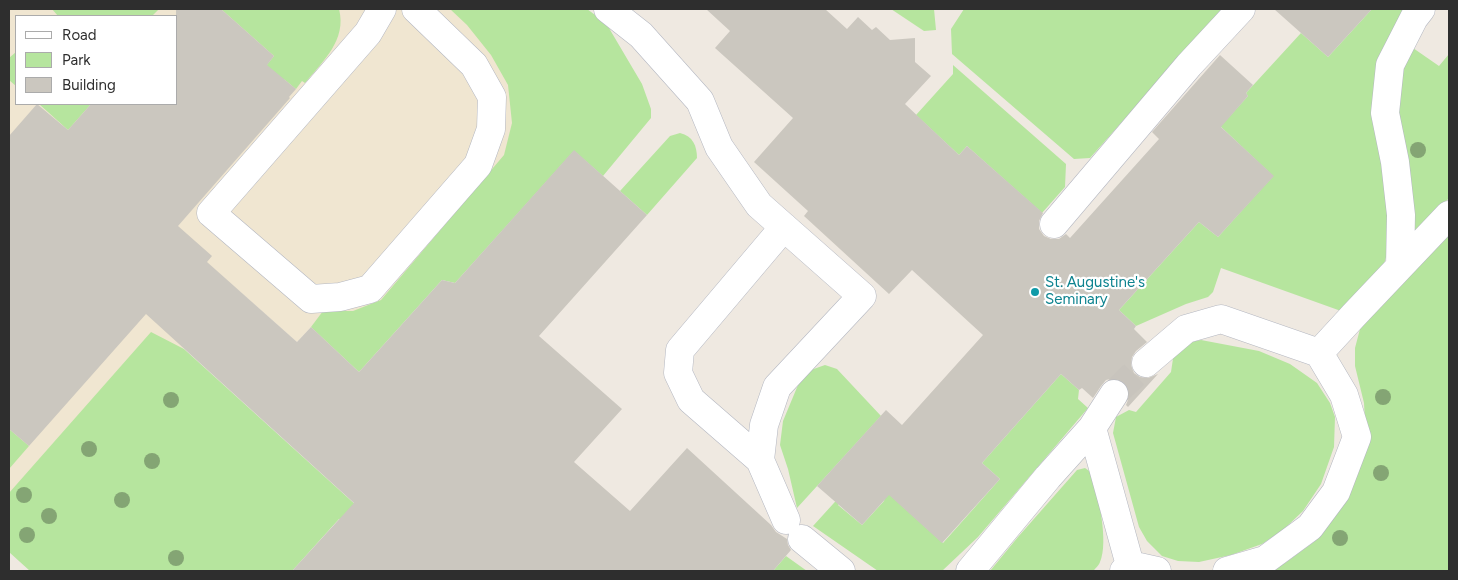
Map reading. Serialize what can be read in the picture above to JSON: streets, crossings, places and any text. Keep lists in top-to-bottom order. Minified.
{"places":["St. Augustine's Seminary"],"legend":["Road","Park","Building"]}
